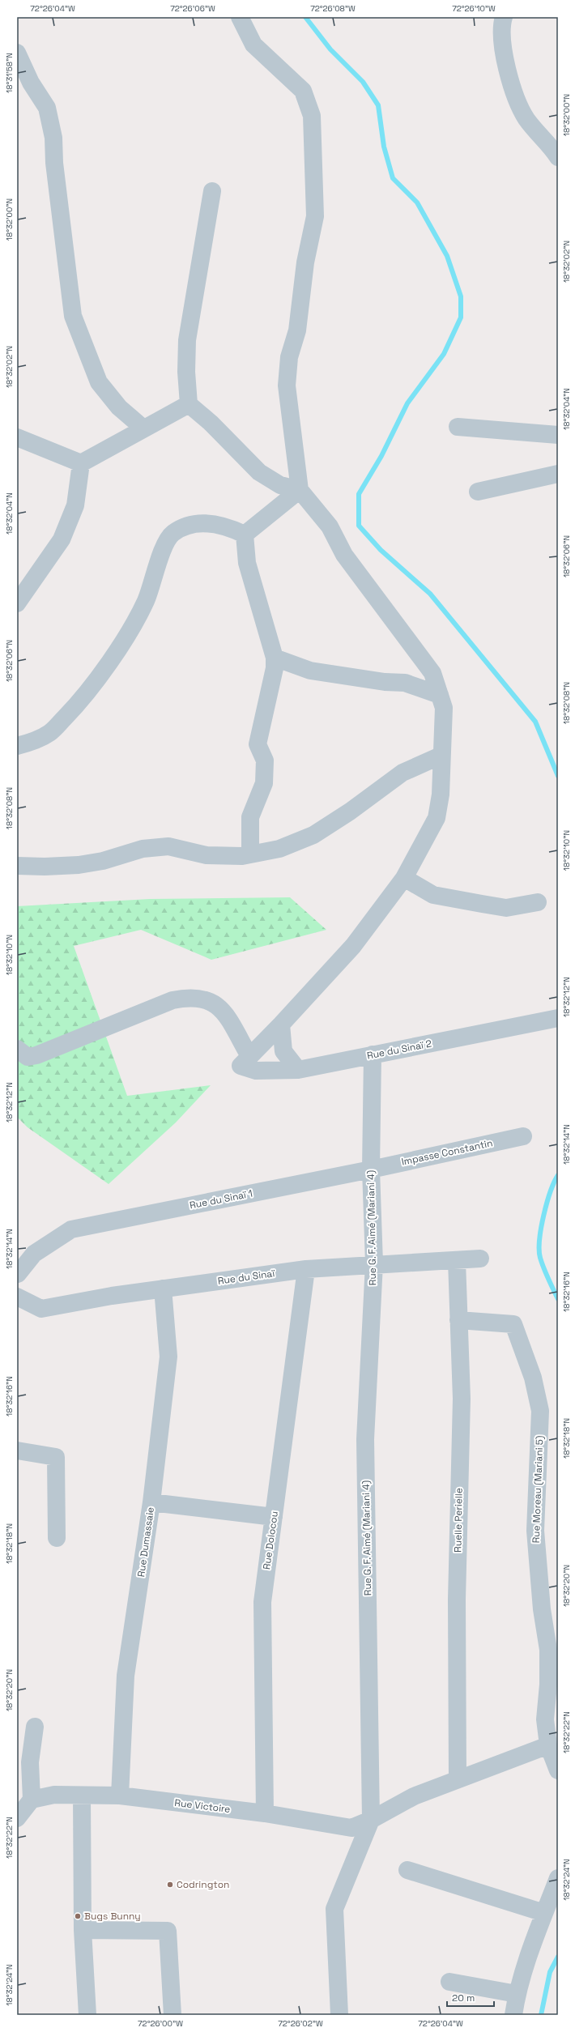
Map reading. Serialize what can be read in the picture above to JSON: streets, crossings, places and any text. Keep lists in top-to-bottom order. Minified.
{"streets":{"street":["Rue du Sinaï 2","Impasse Constantin","Rue du Sinaï 1","Rue G. F. Aimé (Mariani 4)","Rue du Sinaï","Rue Moreau (Mariani 5)","Ruelle Perielle","Rue Dolocou","Rue Dumassaie","Rue Victoire"]},"crossings":[["Rue du Sinaï 2","Rue G. F. Aimé (Mariani 4)"],["Impasse Constantin","Rue du Sinaï 1"],["Impasse Constantin","Rue G. F. Aimé (Mariani 4)"],["Rue du Sinaï 1","Rue G. F. Aimé (Mariani 4)"],["Rue G. F. Aimé (Mariani 4)","Rue du Sinaï"],["Rue G. F. Aimé (Mariani 4)","Rue Victoire"],["Rue du Sinaï","Ruelle Perielle"],["Rue du Sinaï","Rue Dolocou"],["Rue du Sinaï","Rue Dumassaie"],["Rue Moreau (Mariani 5)","Ruelle Perielle"],["Rue Moreau (Mariani 5)","Rue Victoire"],["Ruelle Perielle","Rue Victoire"],["Rue Dolocou","Rue Victoire"],["Rue Dumassaie","Rue Victoire"]],"places":["Codrington","Bugs Bunny"],"scale_bar":"20 m","coordinates":["72°26'04\"W","72°26'06\"W","72°26'08\"W","72°26'10\"W","18°31'58\"N","18°32'00\"N","18°32'02\"N","18°32'04\"N","18°32'06\"N","18°32'08\"N","18°32'10\"N","18°32'12\"N","18°32'14\"N","18°32'16\"N","18°32'18\"N","18°32'20\"N","18°32'22\"N","18°32'24\"N","72°26'00\"W","72°26'02\"W"]}
